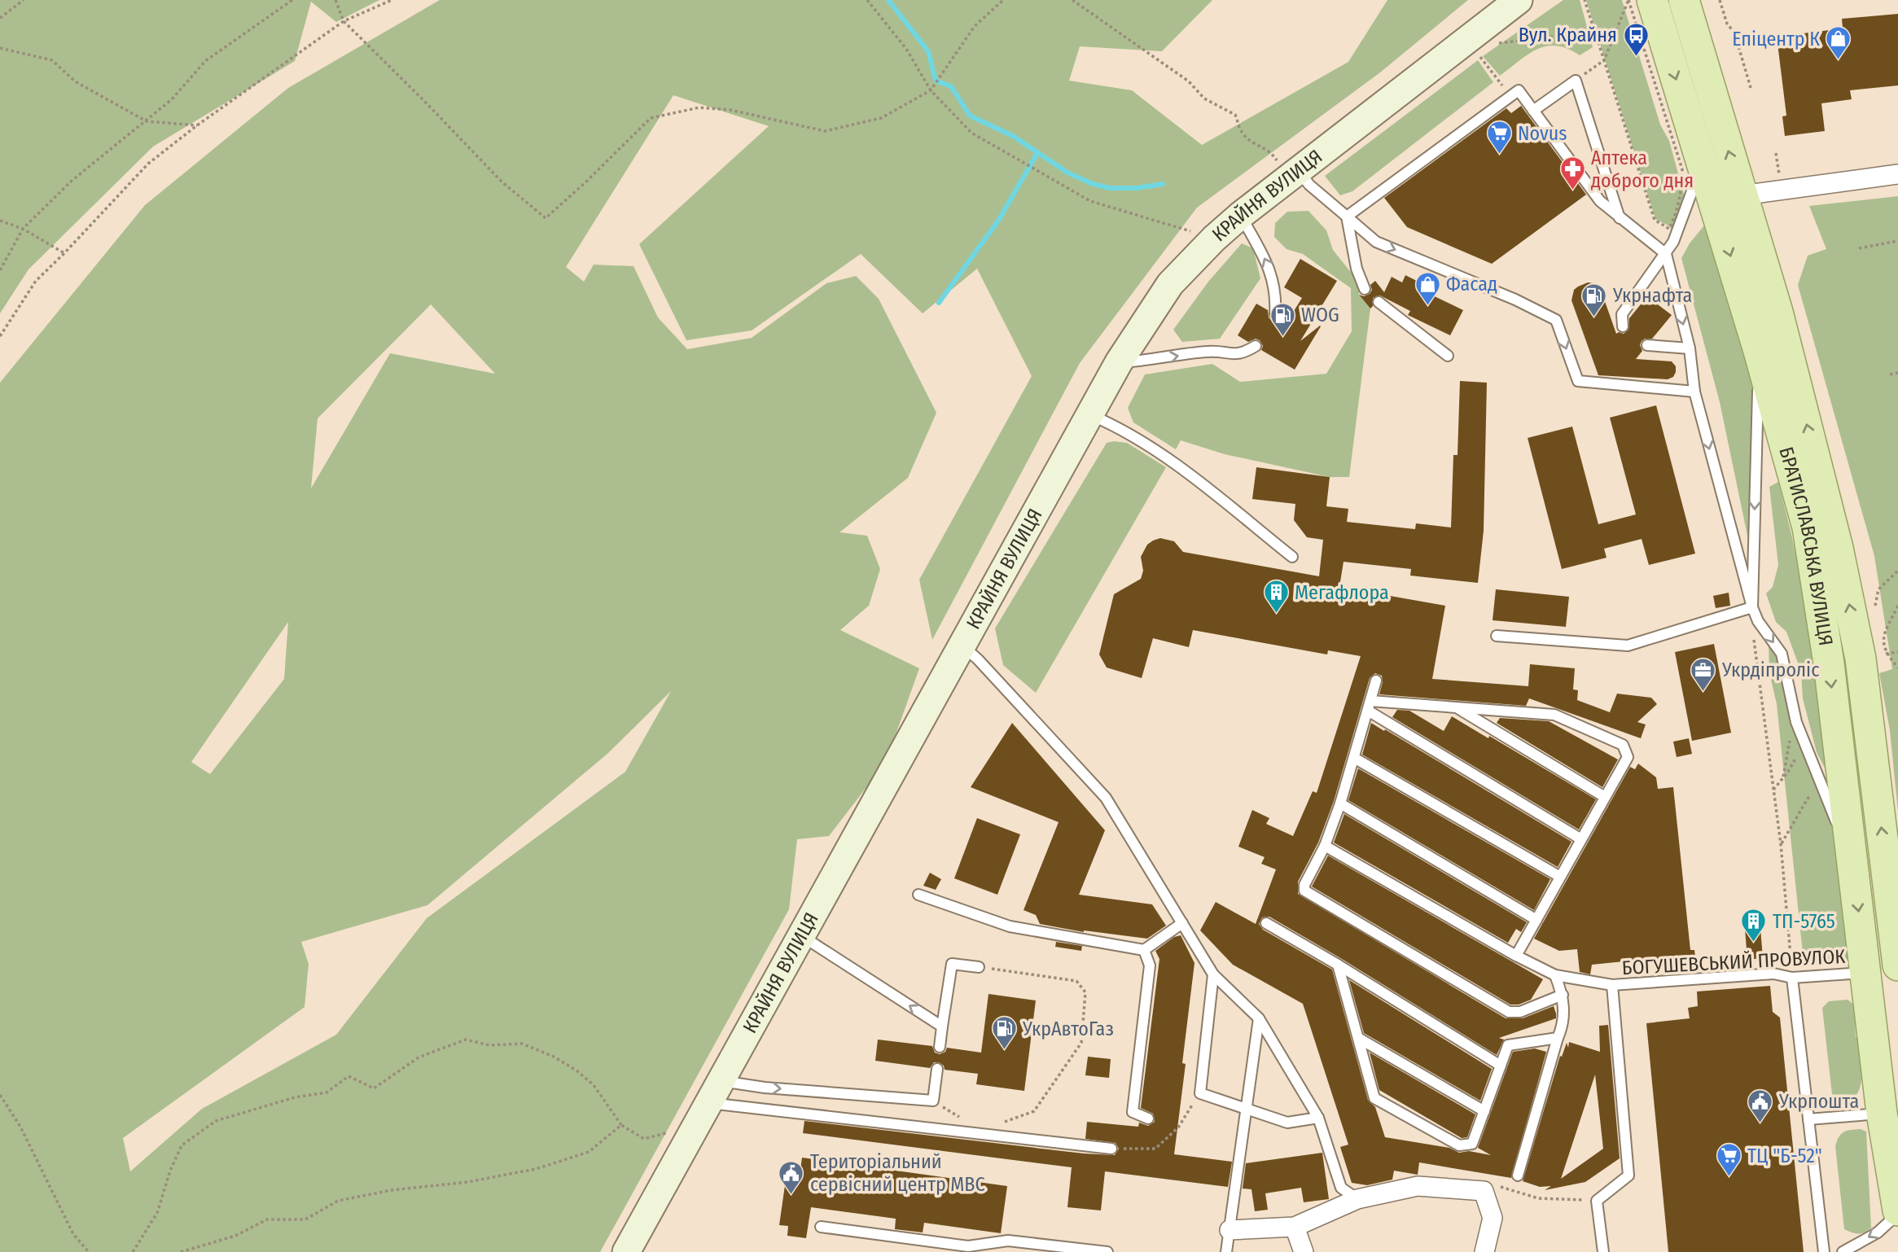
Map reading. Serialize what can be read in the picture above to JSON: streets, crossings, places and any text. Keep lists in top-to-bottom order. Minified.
{"streets":{"main road":["БРАТИСЛАВСЬКА ВУЛИЦЯ"],"street":["КРАЙНЯ ВУЛИЦЯ"],"lane":["БОГУШЕВСЬКИЙ ПРОВУЛОК"]},"crossings":[["БРАТИСЛАВСЬКА ВУЛИЦЯ","БОГУШЕВСЬКИЙ ПРОВУЛОК"]],"places":{"bus stop":["Вул. Крайня"],"shop":["Епіцентр К","Фасад"],"supermarket":["Novus","ТЦ \"Б-52\""],"pharmacy":["Аптека доброго дня"],"fuel station":["Укрнафта","WOG","УкрАвтоГаз"],"building":["Мегафлора","ТП-5765"],"office":["Укрдіпроліс"],"public building":["Укрпошта","Територіальний сервісний центр МВС"]}}
